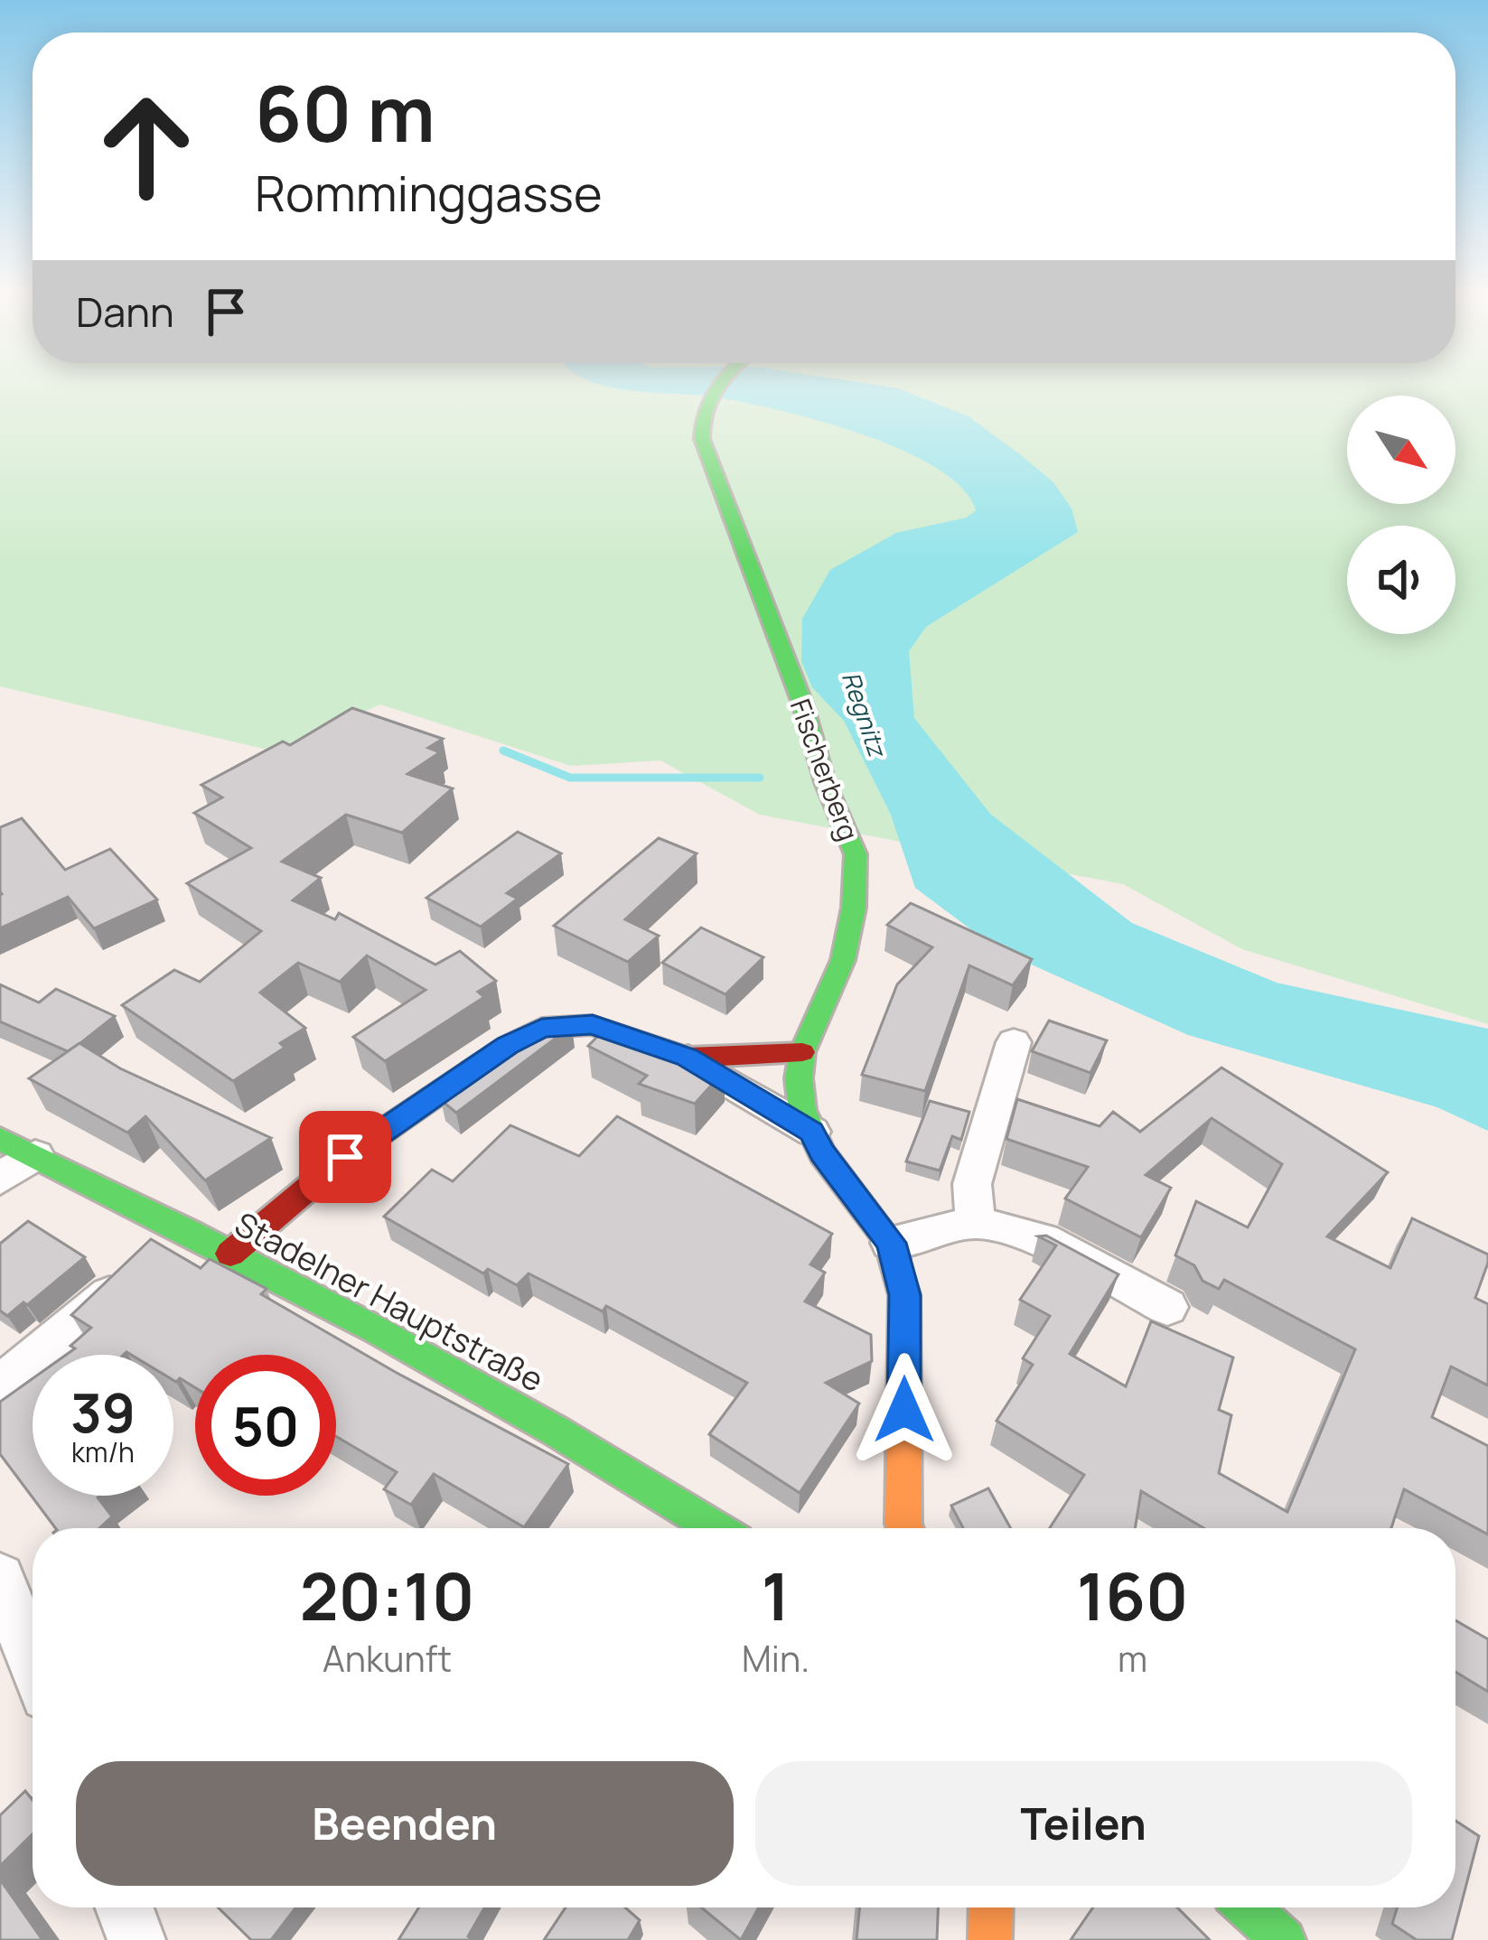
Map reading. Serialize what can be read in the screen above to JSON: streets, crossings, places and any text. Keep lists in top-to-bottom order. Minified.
{"streets":{"main road":["Fischerberg","Stadelner Hauptstraße"]},"water":["Regnitz"],"north":"bottom right","page":{"turn":["60 m","Romminggasse"],"then":"Dann","speed":"39 km/h","limit":"50","eta":["20:10","Ankunft","1","Min.","160","m"],"buttons":["Beenden","Teilen"]}}
